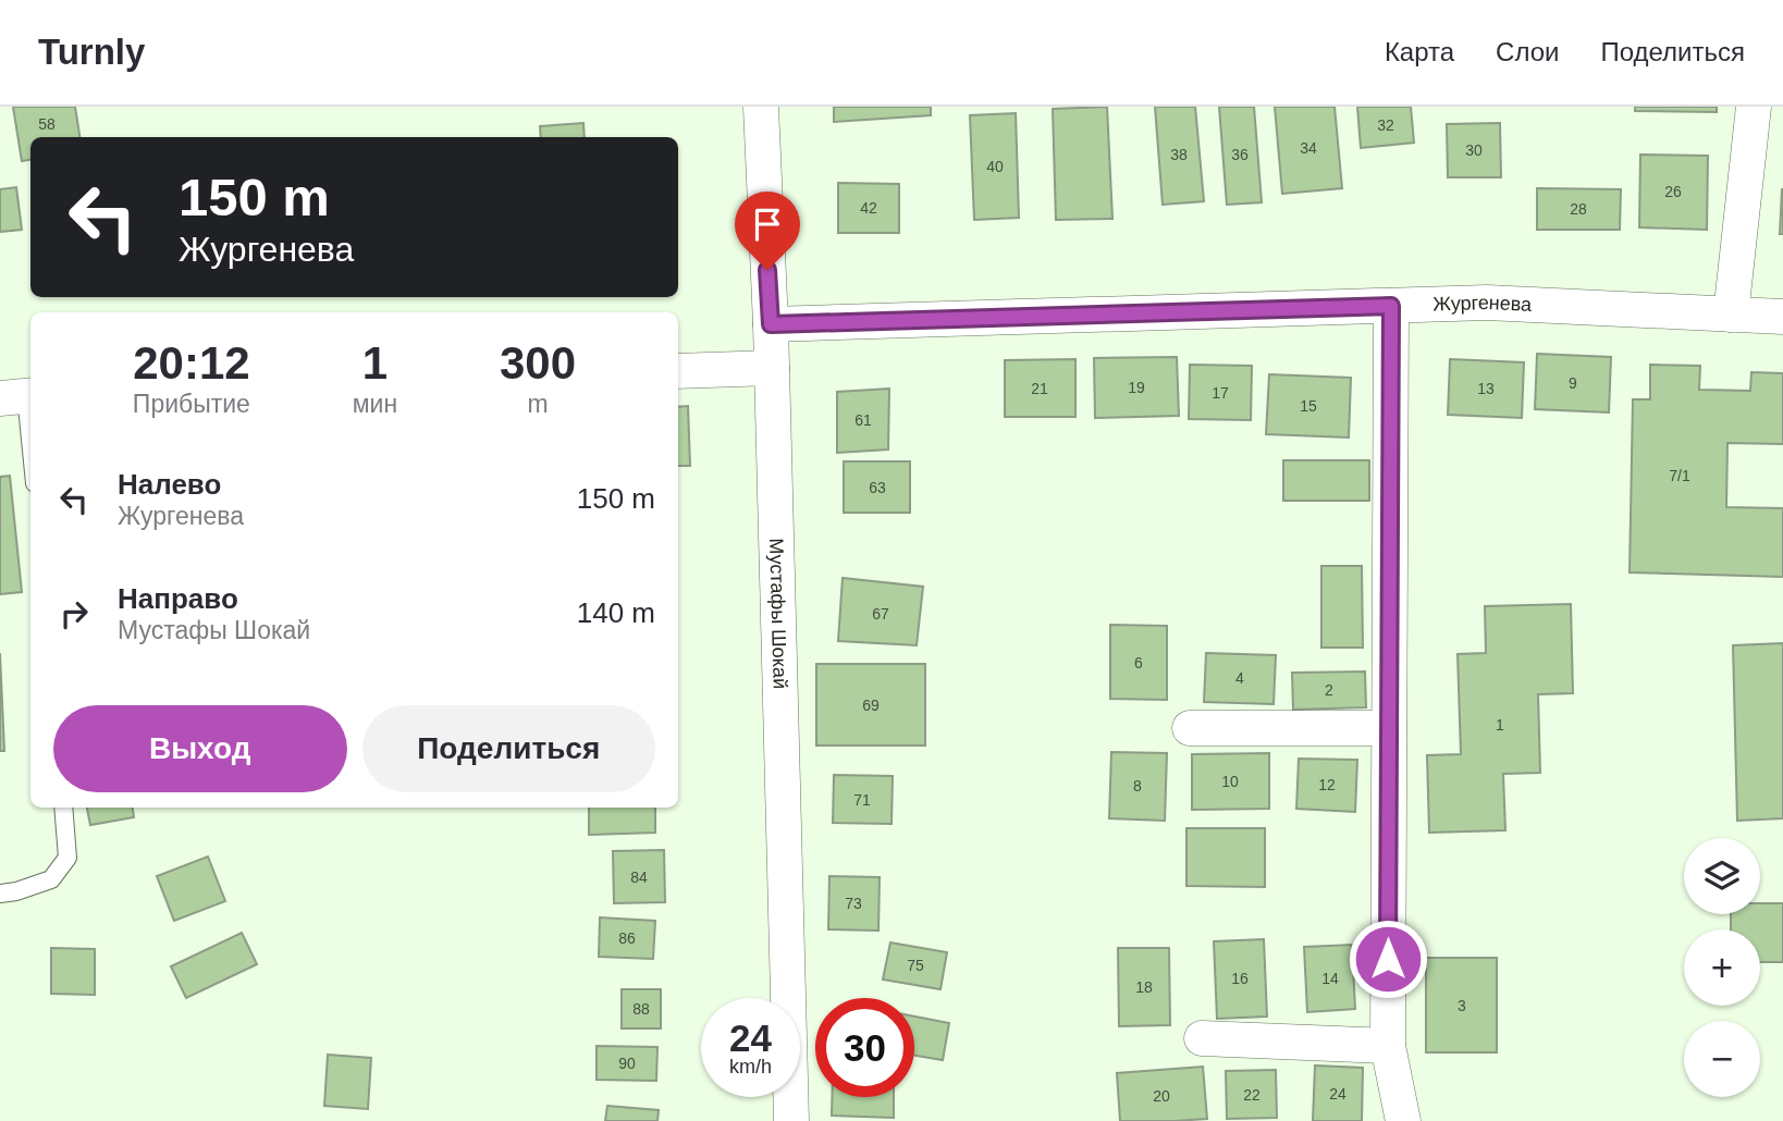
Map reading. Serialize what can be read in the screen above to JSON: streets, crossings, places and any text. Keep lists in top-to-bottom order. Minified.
{"streets":{"street":["Жургенева","Мустафы Шокай"]},"crossings":[["Жургенева","Мустафы Шокай"]],"house_numbers":["58","32","34","30","38","36","40","26","42","28","9","19","21","13","17","15","61","7/1","63","67","6","4","2","69","1","10","12","8","71","84","73","86","75","16","14","18","3","88","90","24","22","20"],"page":{"header":"Turnly","nav":["Карта","Слои","Поделиться"],"turn":["150 m","Жургенева"],"eta":["20:12","Прибытие","1","мин","300","m"],"list":[{"name":"Налево","note":"Жургенева","value":"150 m"},{"name":"Направо","note":"Мустафы Шокай","value":"140 m"}],"buttons":["Выход","Поделиться"],"map_buttons":["+","−"],"speed":"24 km/h","limit":"30"}}
